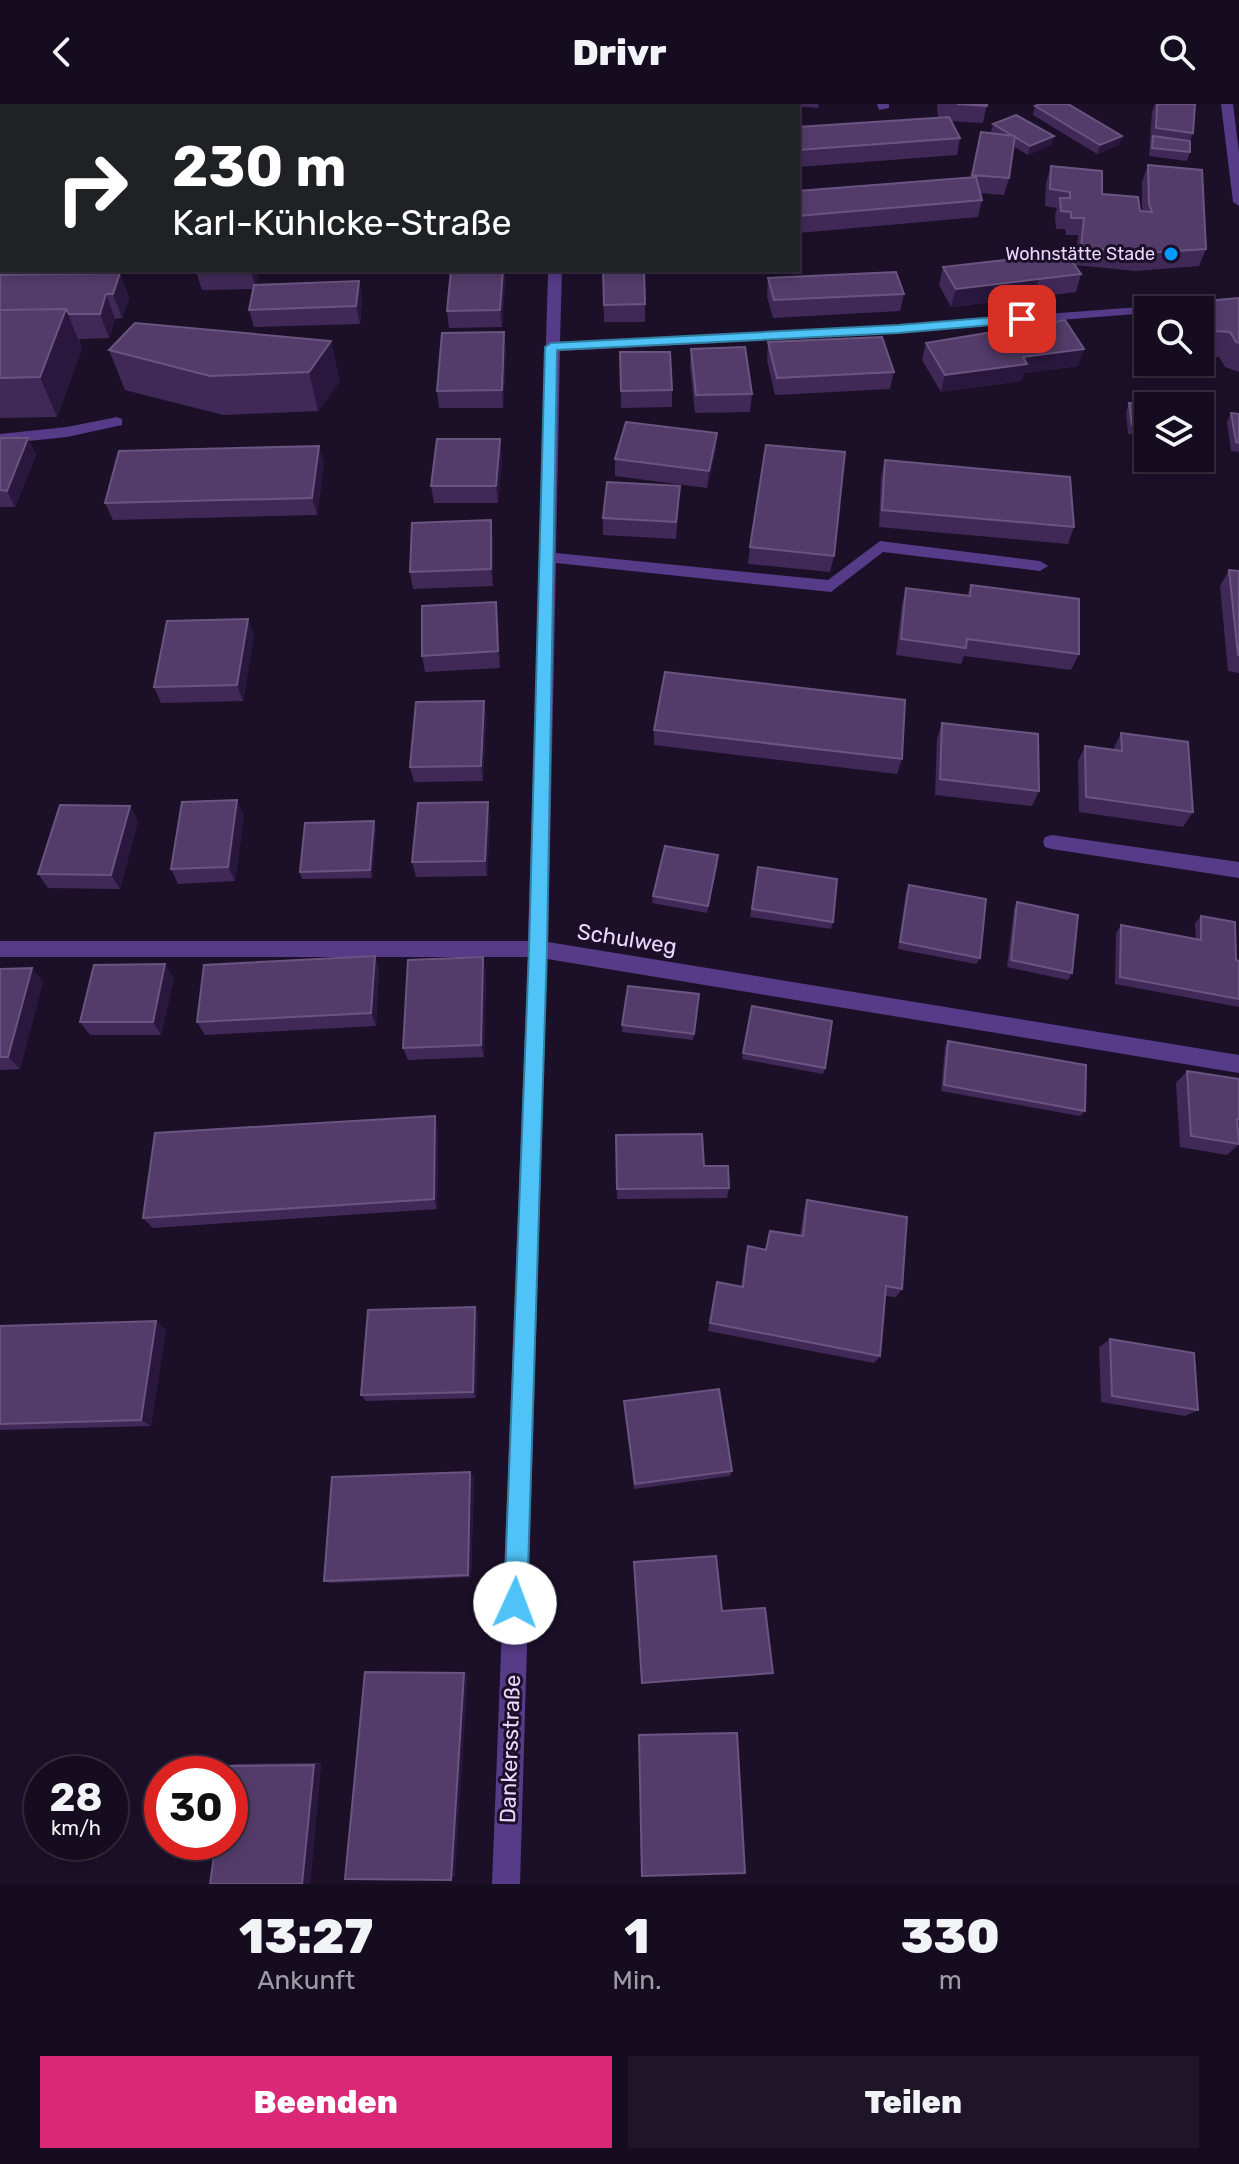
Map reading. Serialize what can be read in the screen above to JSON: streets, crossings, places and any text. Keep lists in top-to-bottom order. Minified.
{"streets":{"street":["Schulweg","Dankersstraße"]},"crossings":[["Schulweg","Dankersstraße"]],"places":["Wohnstätte Stade"],"page":{"header":"Drivr","turn":["230 m","Karl-Kühlcke-Straße"],"speed":"28 km/h","limit":"30","eta":["13:27","Ankunft","1","Min.","330","m"],"buttons":["Beenden","Teilen"]}}
